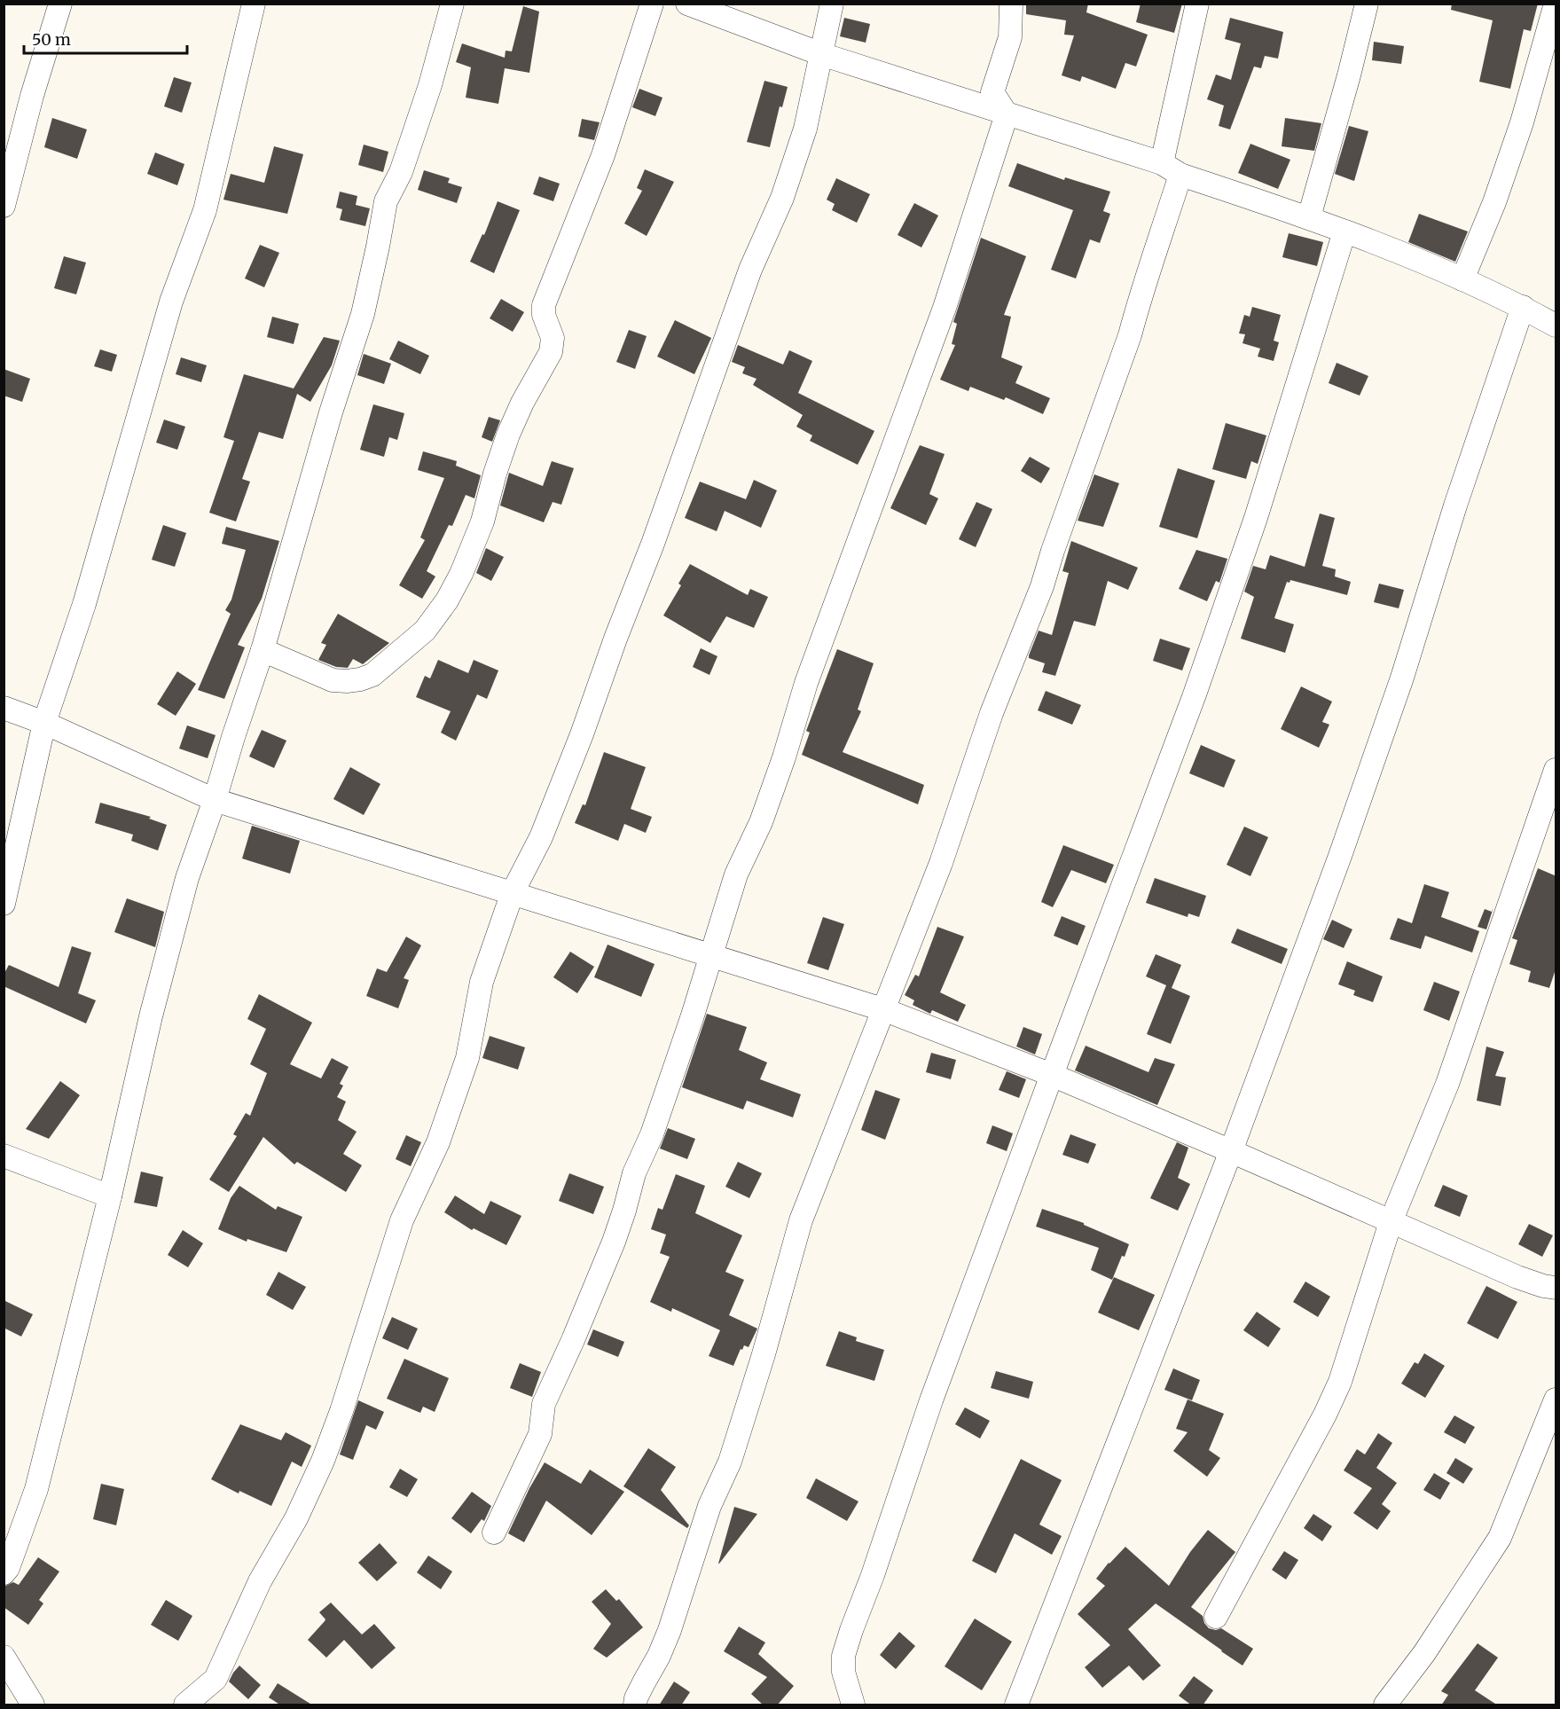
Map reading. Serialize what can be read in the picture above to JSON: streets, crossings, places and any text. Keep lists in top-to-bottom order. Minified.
{"scale_bar":"50 m"}
